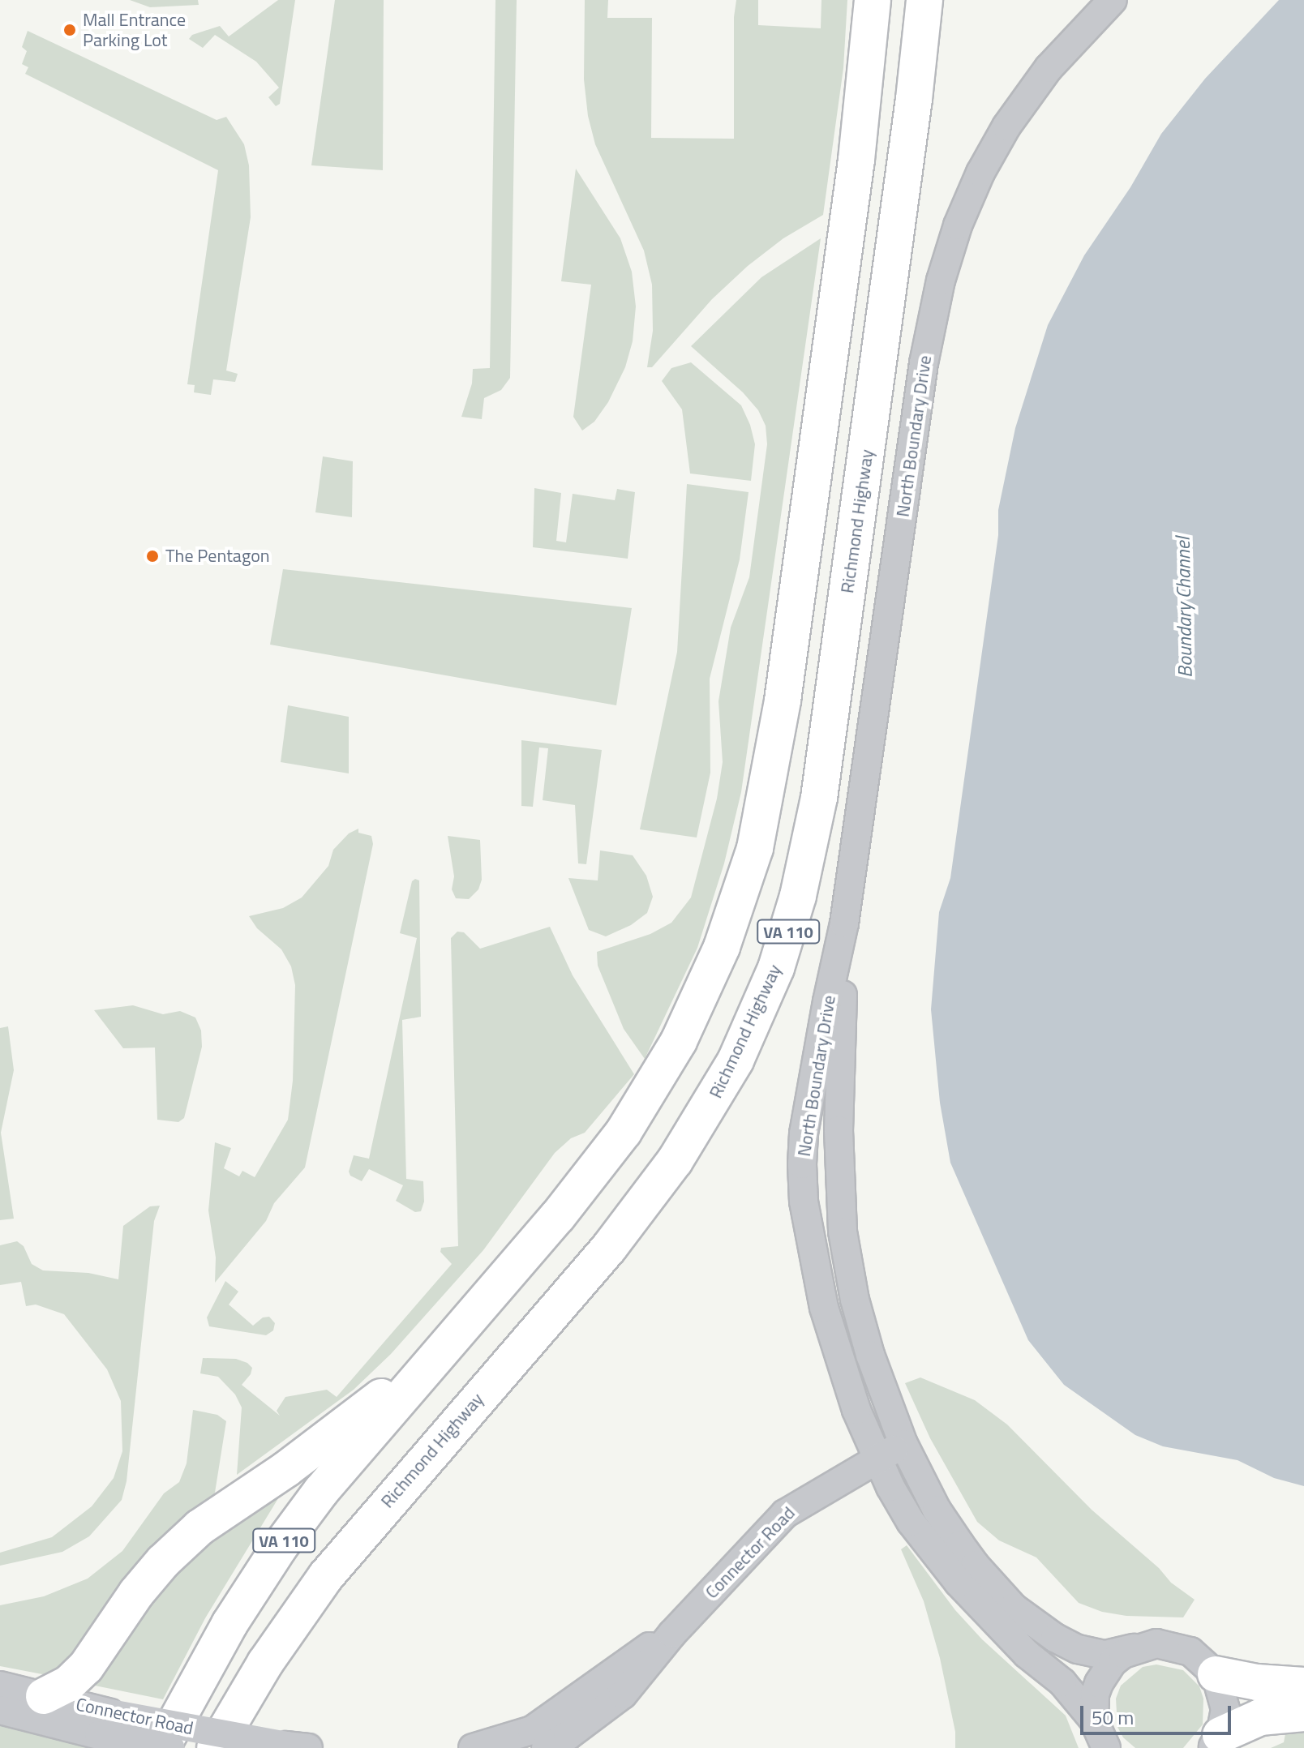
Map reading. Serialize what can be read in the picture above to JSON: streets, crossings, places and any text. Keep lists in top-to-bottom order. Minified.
{"streets":{"highway":["Richmond Highway","VA 110"],"street":["North Boundary Drive","Connector Road"]},"crossings":[["North Boundary Drive","Connector Road"]],"water":["Boundary Channel"],"places":["Mall Entrance Parking Lot","The Pentagon"],"scale_bar":"50 m"}
